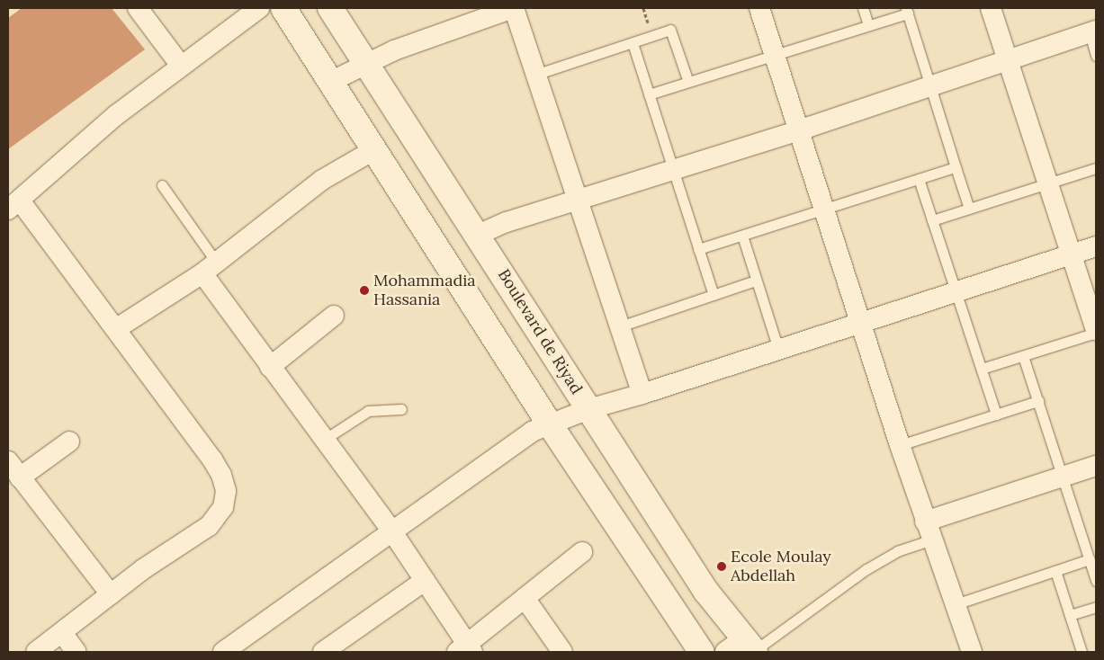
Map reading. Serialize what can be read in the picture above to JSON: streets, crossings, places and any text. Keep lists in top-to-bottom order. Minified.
{"streets":{"main road":["Boulevard de Riyad"]},"places":["Mohammadia Hassania","Ecole Moulay Abdellah"]}
